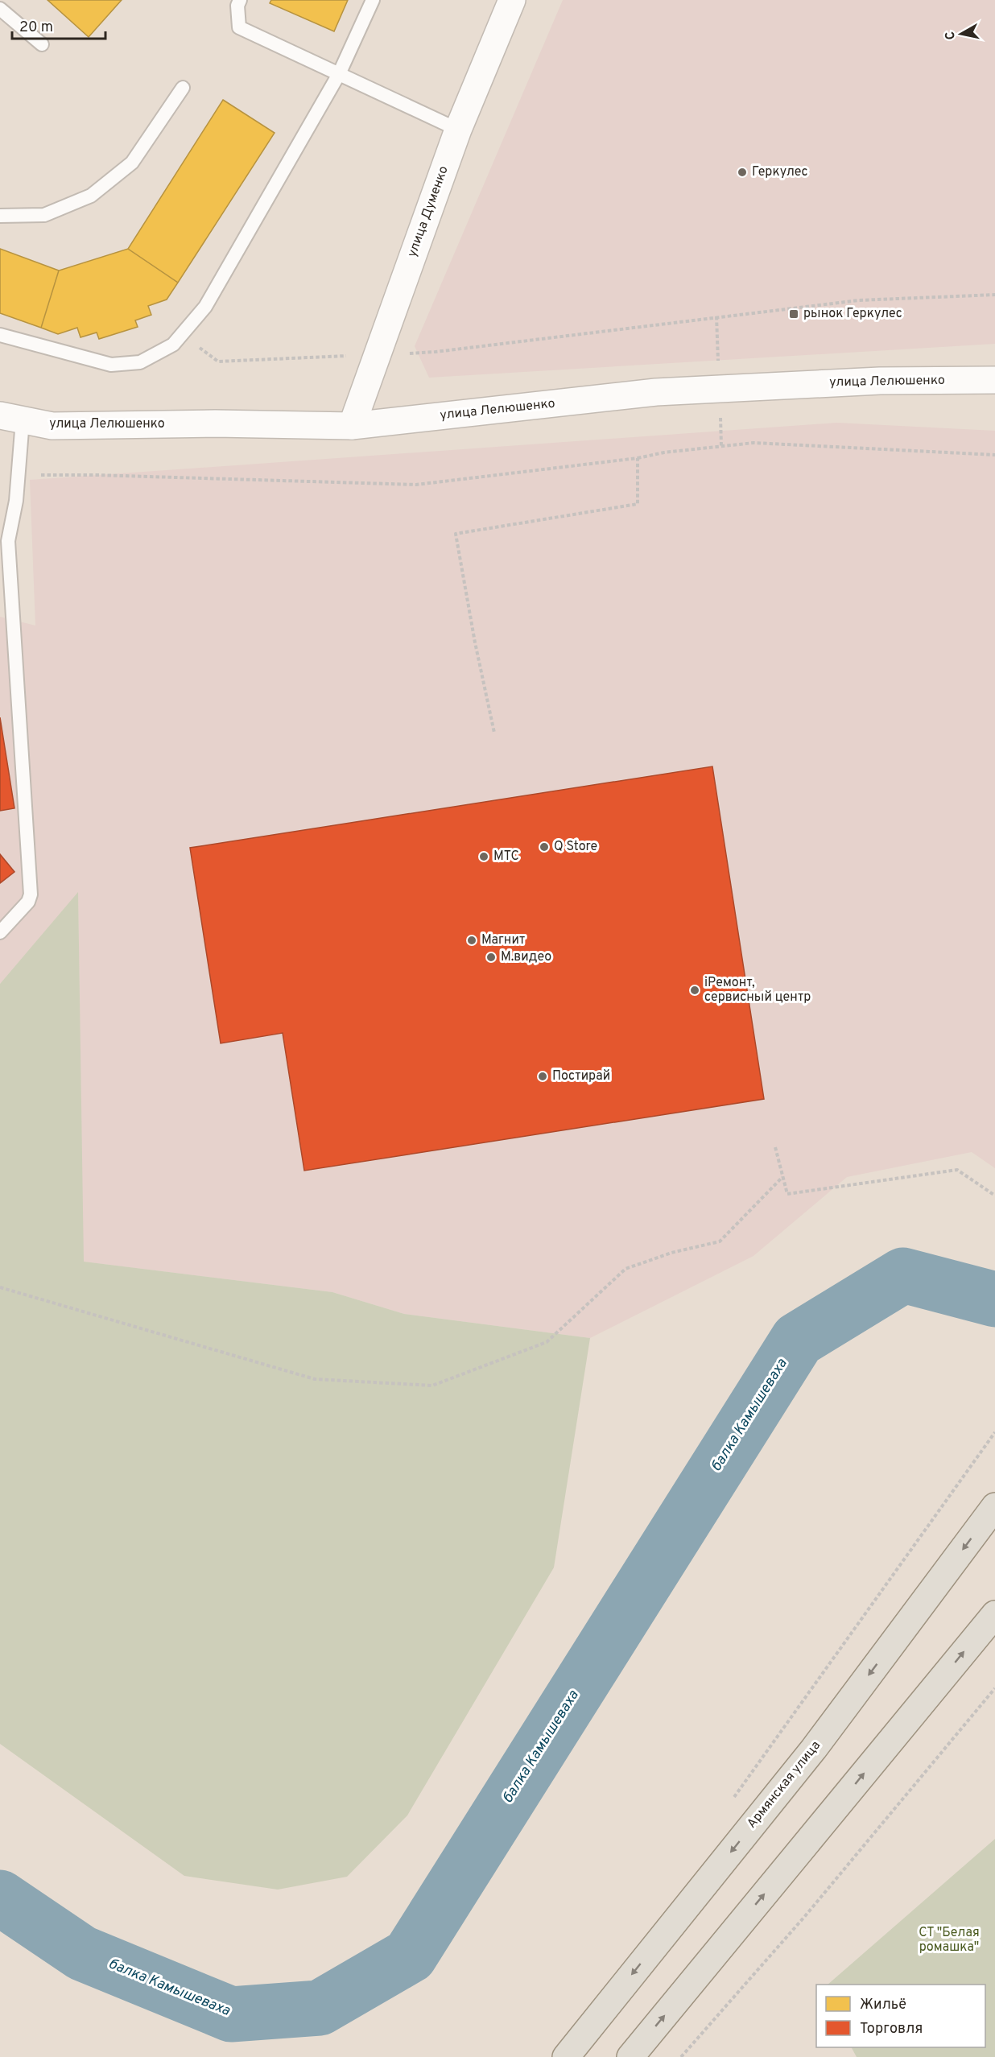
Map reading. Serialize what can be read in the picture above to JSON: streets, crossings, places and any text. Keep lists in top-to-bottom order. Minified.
{"streets":{"main road":["Армянская улица"],"street":["улица Думенко","улица Лелюшенко"]},"crossings":[["улица Думенко","улица Лелюшенко"]],"water":["балка Камышеваха"],"parks":["СТ \"Белая ромашка\""],"places":{"other":["Геркулес","Q Store","МТС","Магнит","М.видео","iРемонт, сервисный центр","Постирай"],"transit":["рынок Геркулес"]},"legend":["Жильё","Торговля"],"scale_bar":"20 m","north":"left"}
